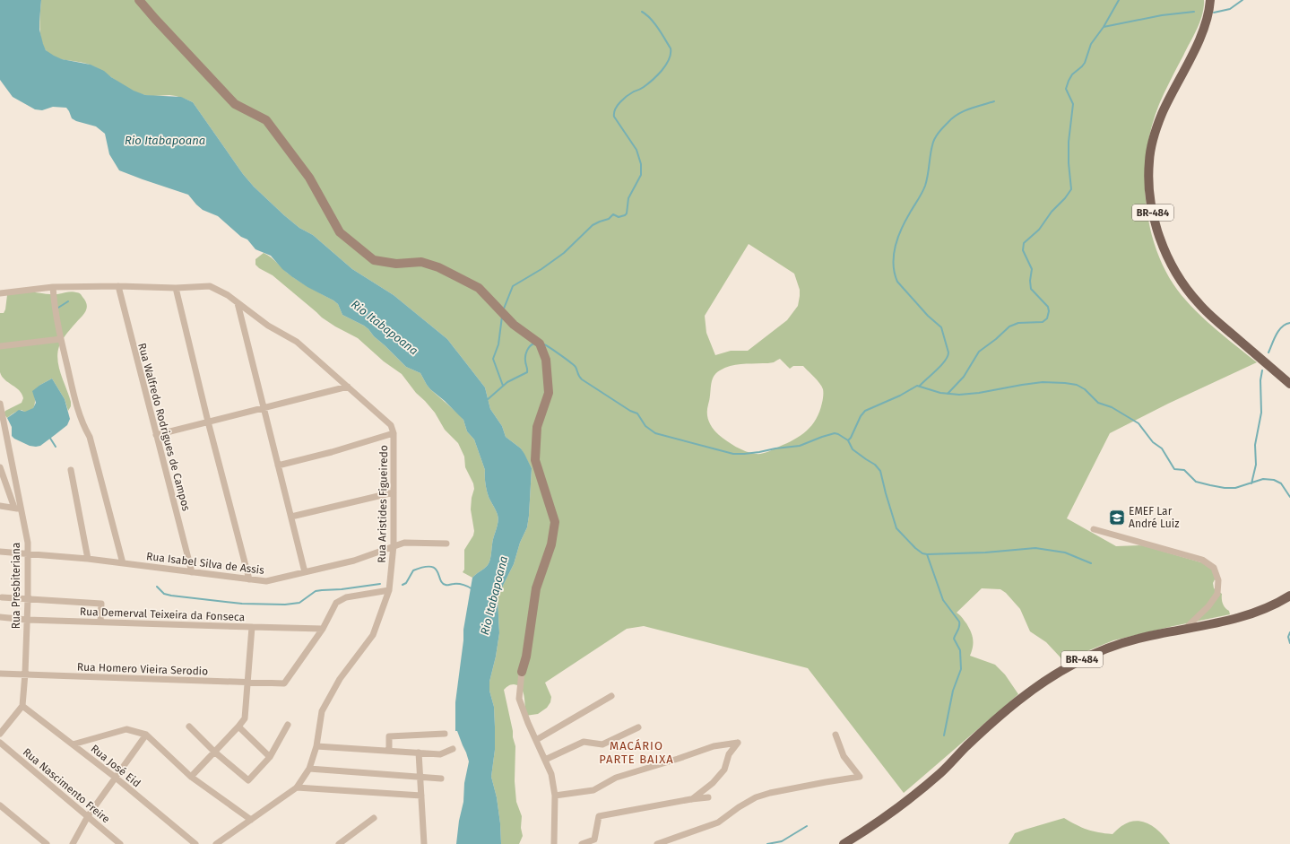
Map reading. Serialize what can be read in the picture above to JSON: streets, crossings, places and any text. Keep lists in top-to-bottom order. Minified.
{"streets":{"main road":["BR-484"],"street":["Rua Walfredo Rodrigues de Campos","Rua Aristides Figueiredo","Rua Isabel Silva de Assis","Rua Presbiteriana","Rua Demerval Teixeira da Fonseca","Rua Homero Vieira Serodio","Rua José Eid","Rua Nascimento Freire"]},"crossings":[["Rua Walfredo Rodrigues de Campos","Rua Aristides Figueiredo"],["Rua Walfredo Rodrigues de Campos","Rua Isabel Silva de Assis"],["Rua Aristides Figueiredo","Rua Isabel Silva de Assis"],["Rua Isabel Silva de Assis","Rua Presbiteriana"],["Rua Presbiteriana","Rua Demerval Teixeira da Fonseca"],["Rua Presbiteriana","Rua Homero Vieira Serodio"],["Rua Presbiteriana","Rua José Eid"],["Rua Demerval Teixeira da Fonseca","Rua Homero Vieira Serodio"]],"districts":["MACÁRIO PARTE BAIXA"],"water":["Rio Itabapoana"],"places":{"school or university":["EMEF Lar André Luiz"]}}
